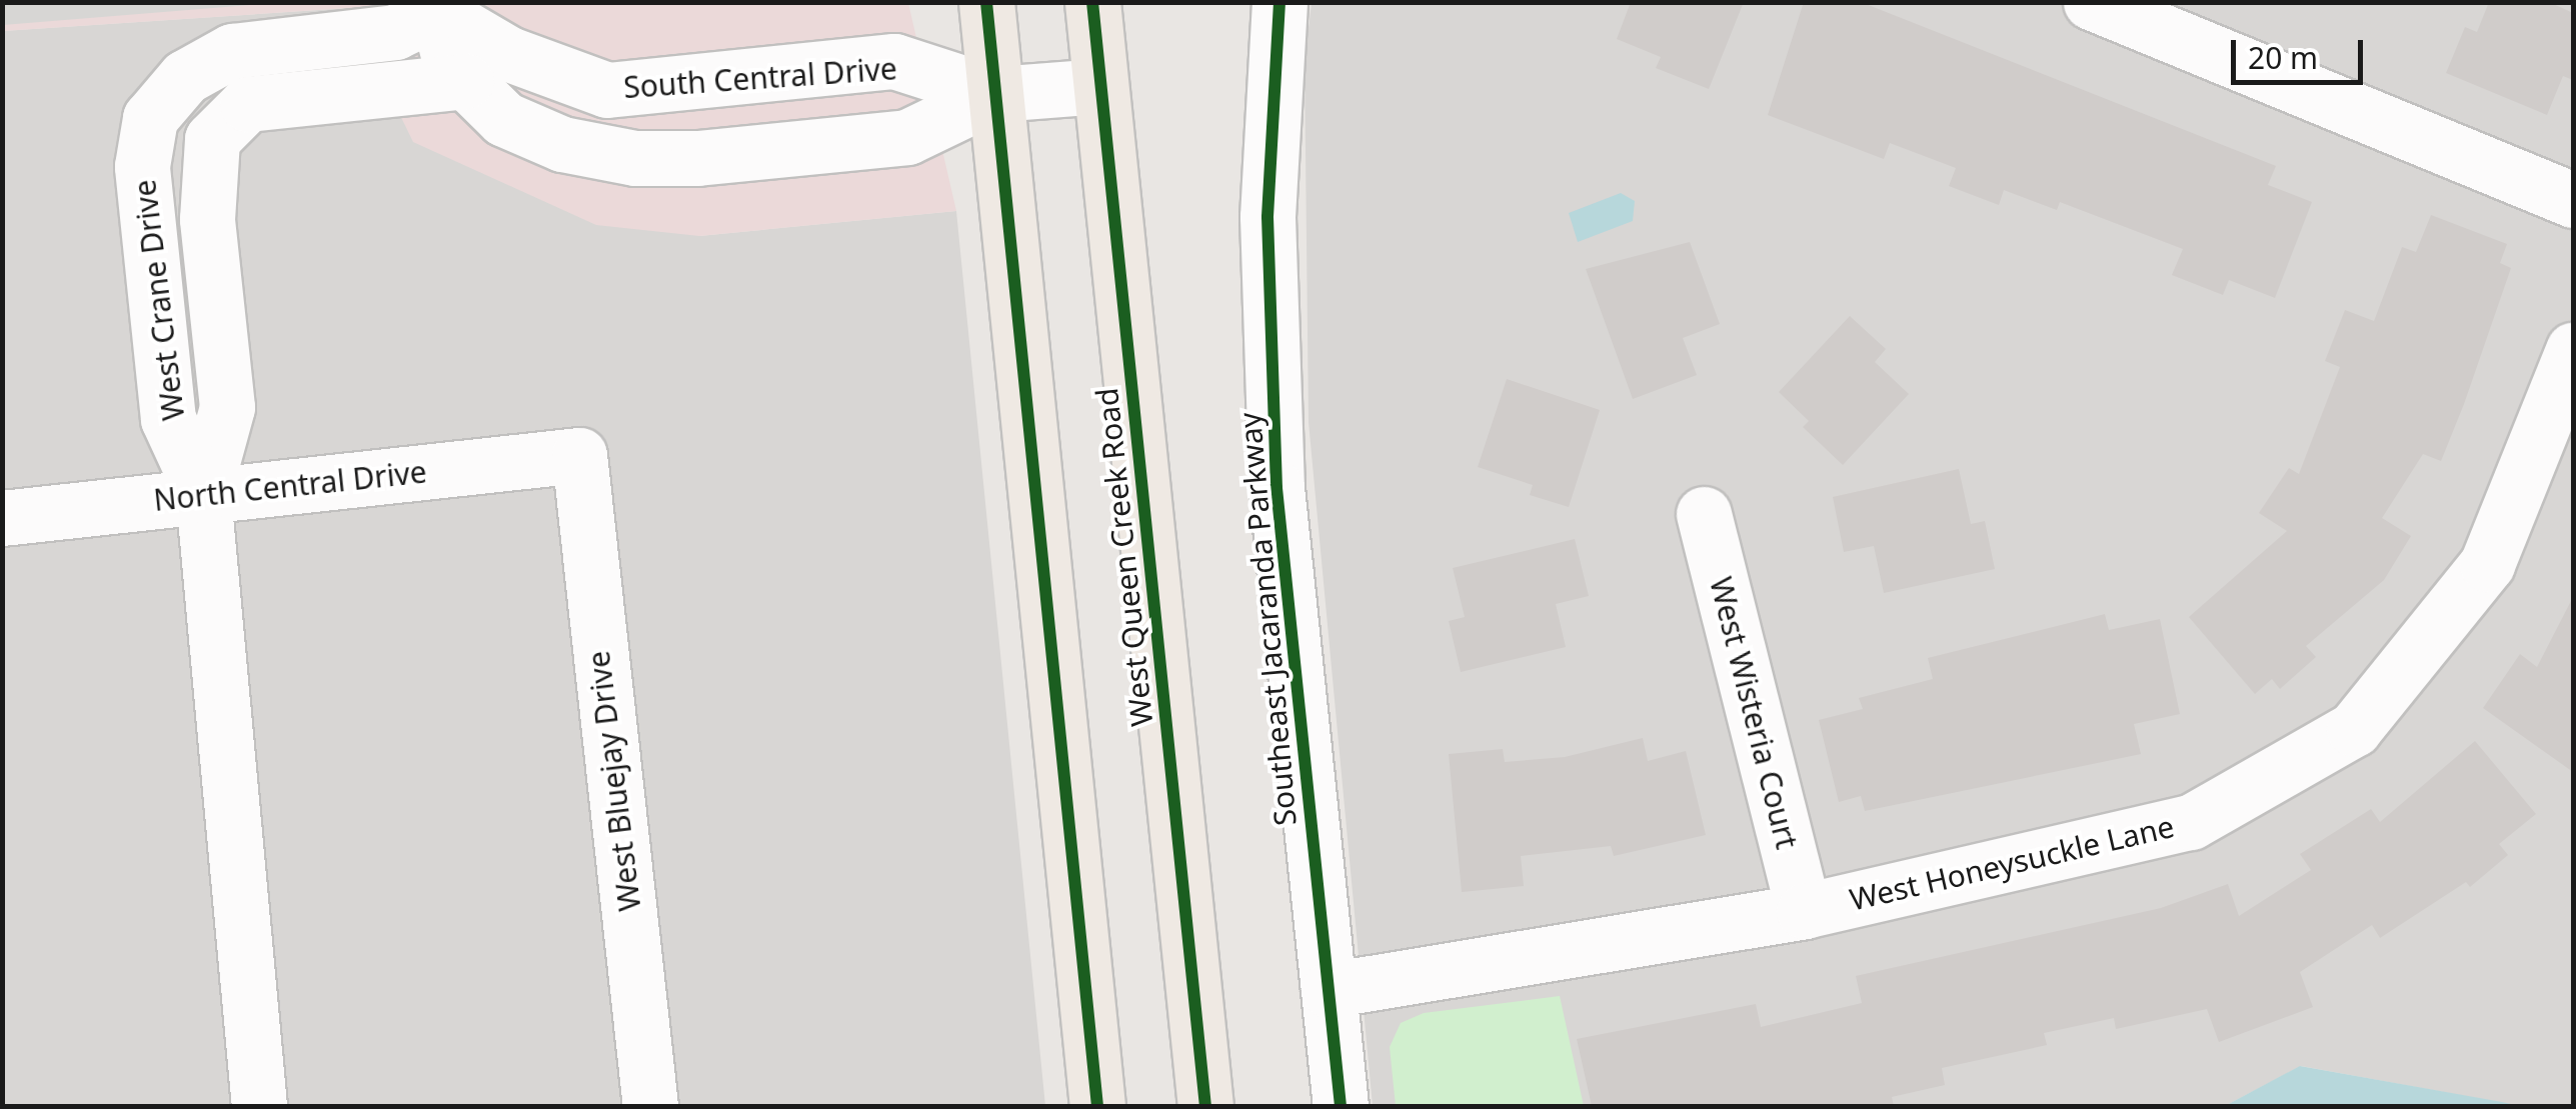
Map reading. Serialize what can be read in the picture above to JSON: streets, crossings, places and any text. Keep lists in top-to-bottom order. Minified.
{"streets":{"main road":["West Queen Creek Road"],"street":["South Central Drive","West Crane Drive","North Central Drive","Southeast Jacaranda Parkway","West Wisteria Court","West Bluejay Drive","West Honeysuckle Lane"]},"crossings":[["South Central Drive","West Crane Drive"],["West Crane Drive","North Central Drive"],["North Central Drive","West Bluejay Drive"],["Southeast Jacaranda Parkway","West Honeysuckle Lane"],["West Wisteria Court","West Honeysuckle Lane"]],"scale_bar":"20 m"}
